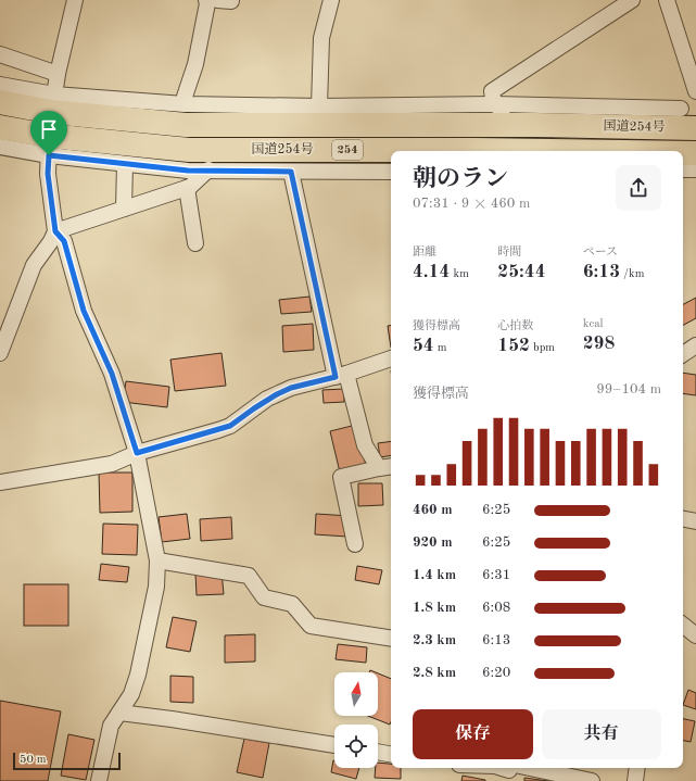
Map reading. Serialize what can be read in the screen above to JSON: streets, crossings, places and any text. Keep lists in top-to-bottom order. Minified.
{"streets":{"highway":["国道254号","254"]},"scale_bar":"50 m","north":"top","page":{"heading":["朝のラン","07:31 · 9 × 460 m"],"stats":[["距離","4.14 km"],["時間","25:44"],["ペース","6:13 /km"],["獲得標高","54 m"],["心拍数","152 bpm"],["kcal","298"]],"chart":["獲得標高","99–104 m"],"list":[{"name":"460 m","note":"6:25"},{"name":"920 m","note":"6:25"},{"name":"1.4 km","note":"6:31"},{"name":"1.8 km","note":"6:08"},{"name":"2.3 km","note":"6:13"},{"name":"2.8 km","note":"6:20"}],"buttons":["保存","共有"],"scale":"50 m"}}
